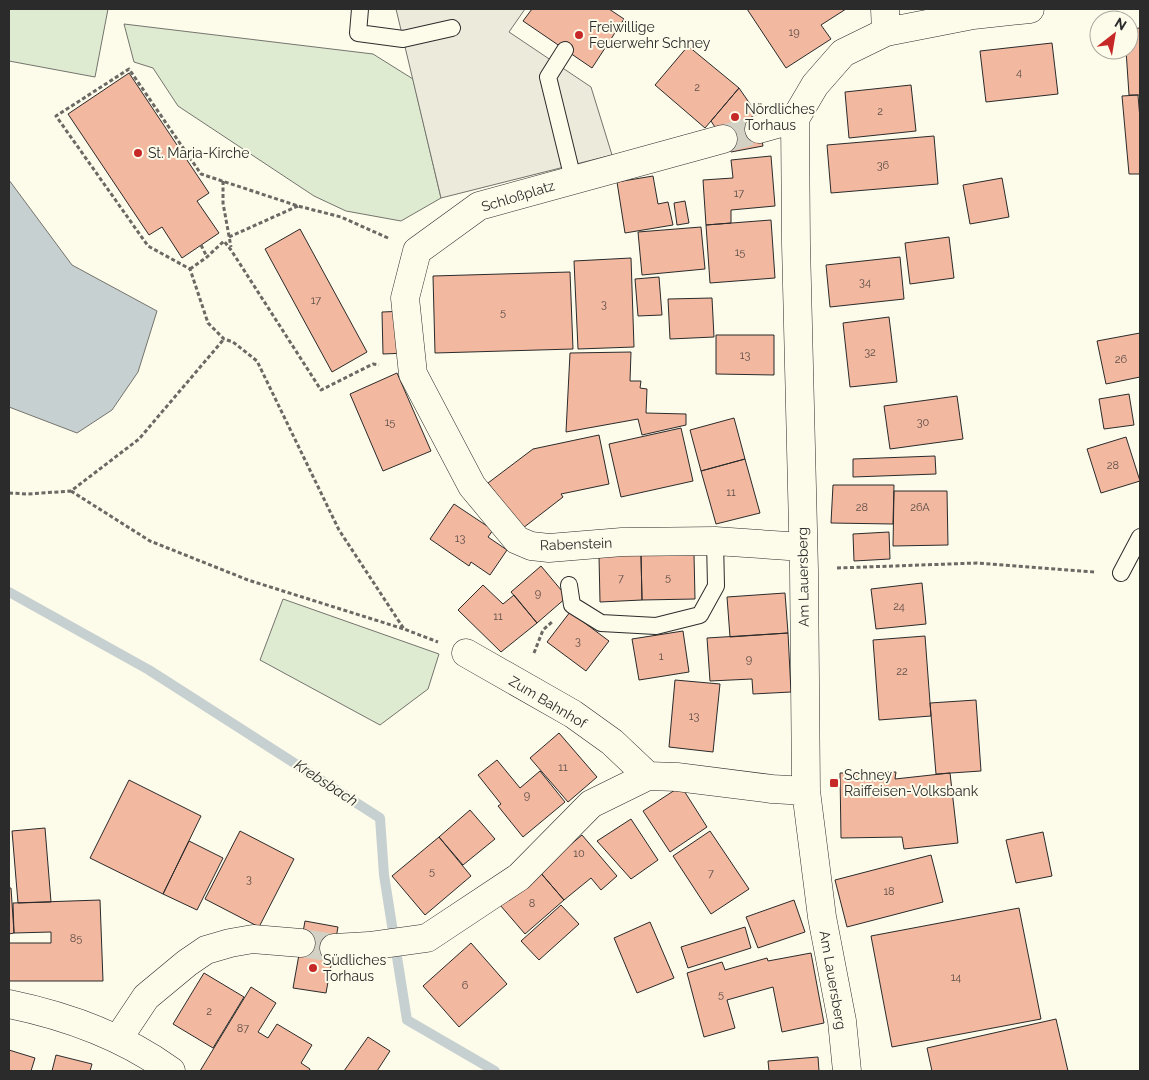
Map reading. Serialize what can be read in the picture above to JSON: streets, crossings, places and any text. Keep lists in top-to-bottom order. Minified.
{"streets":{"street":["Schloßplatz","Rabenstein","Am Lauersberg","Zum Bahnhof"]},"crossings":[["Rabenstein","Am Lauersberg"]],"water":["Krebsbach"],"places":{"other":["Freiwillige Feuerwehr Schney","Nördliches Torhaus","St. Maria-Kirche","Südliches Torhaus"],"transit":["Schney Raiffeisen-Volksbank"]},"house_numbers":["19","4","2","2","36","17","15","34","17","3","5","32","13","26","15","30","28","11","28","26A","13","5","7","9","24","11","3","1","9","22","13","11","9","10","5","7","3","18","8","85","14","6","5","2","87"],"north":"top right"}
